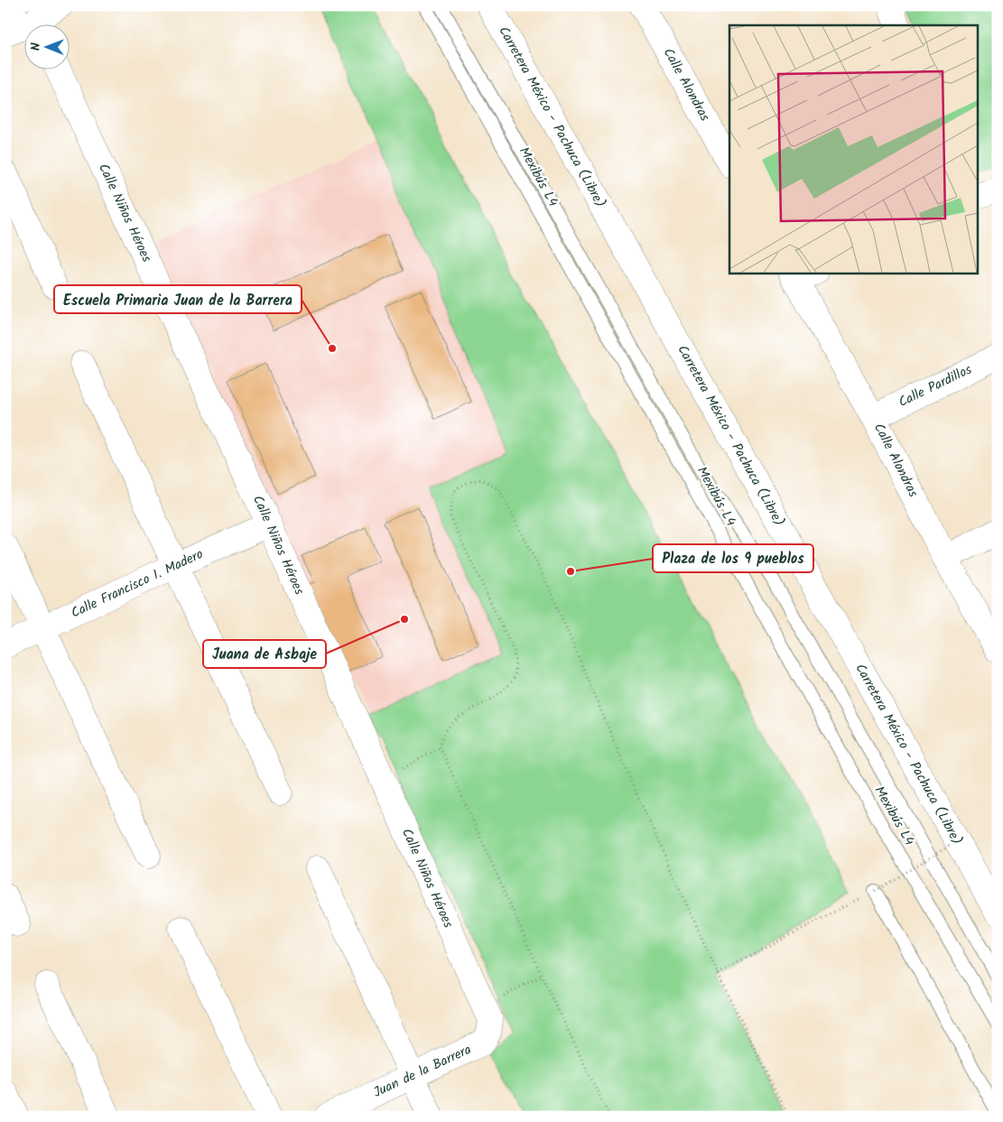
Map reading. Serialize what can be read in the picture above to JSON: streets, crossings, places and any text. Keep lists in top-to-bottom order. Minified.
{"streets":{"street":["Calle Alondras","Carretera México - Pachuca (Libre)","Calle Niños Héroes","Calle Pardillos","Calle Francisco I. Madero","Juan de la Barrera"],"lane":["Mexibús L4"]},"crossings":[["Calle Alondras","Calle Pardillos"],["Calle Niños Héroes","Calle Francisco I. Madero"],["Calle Niños Héroes","Juan de la Barrera"]],"places":["Escuela Primaria Juan de la Barrera","Plaza de los 9 pueblos","Juana de Asbaje"],"north":"left"}
